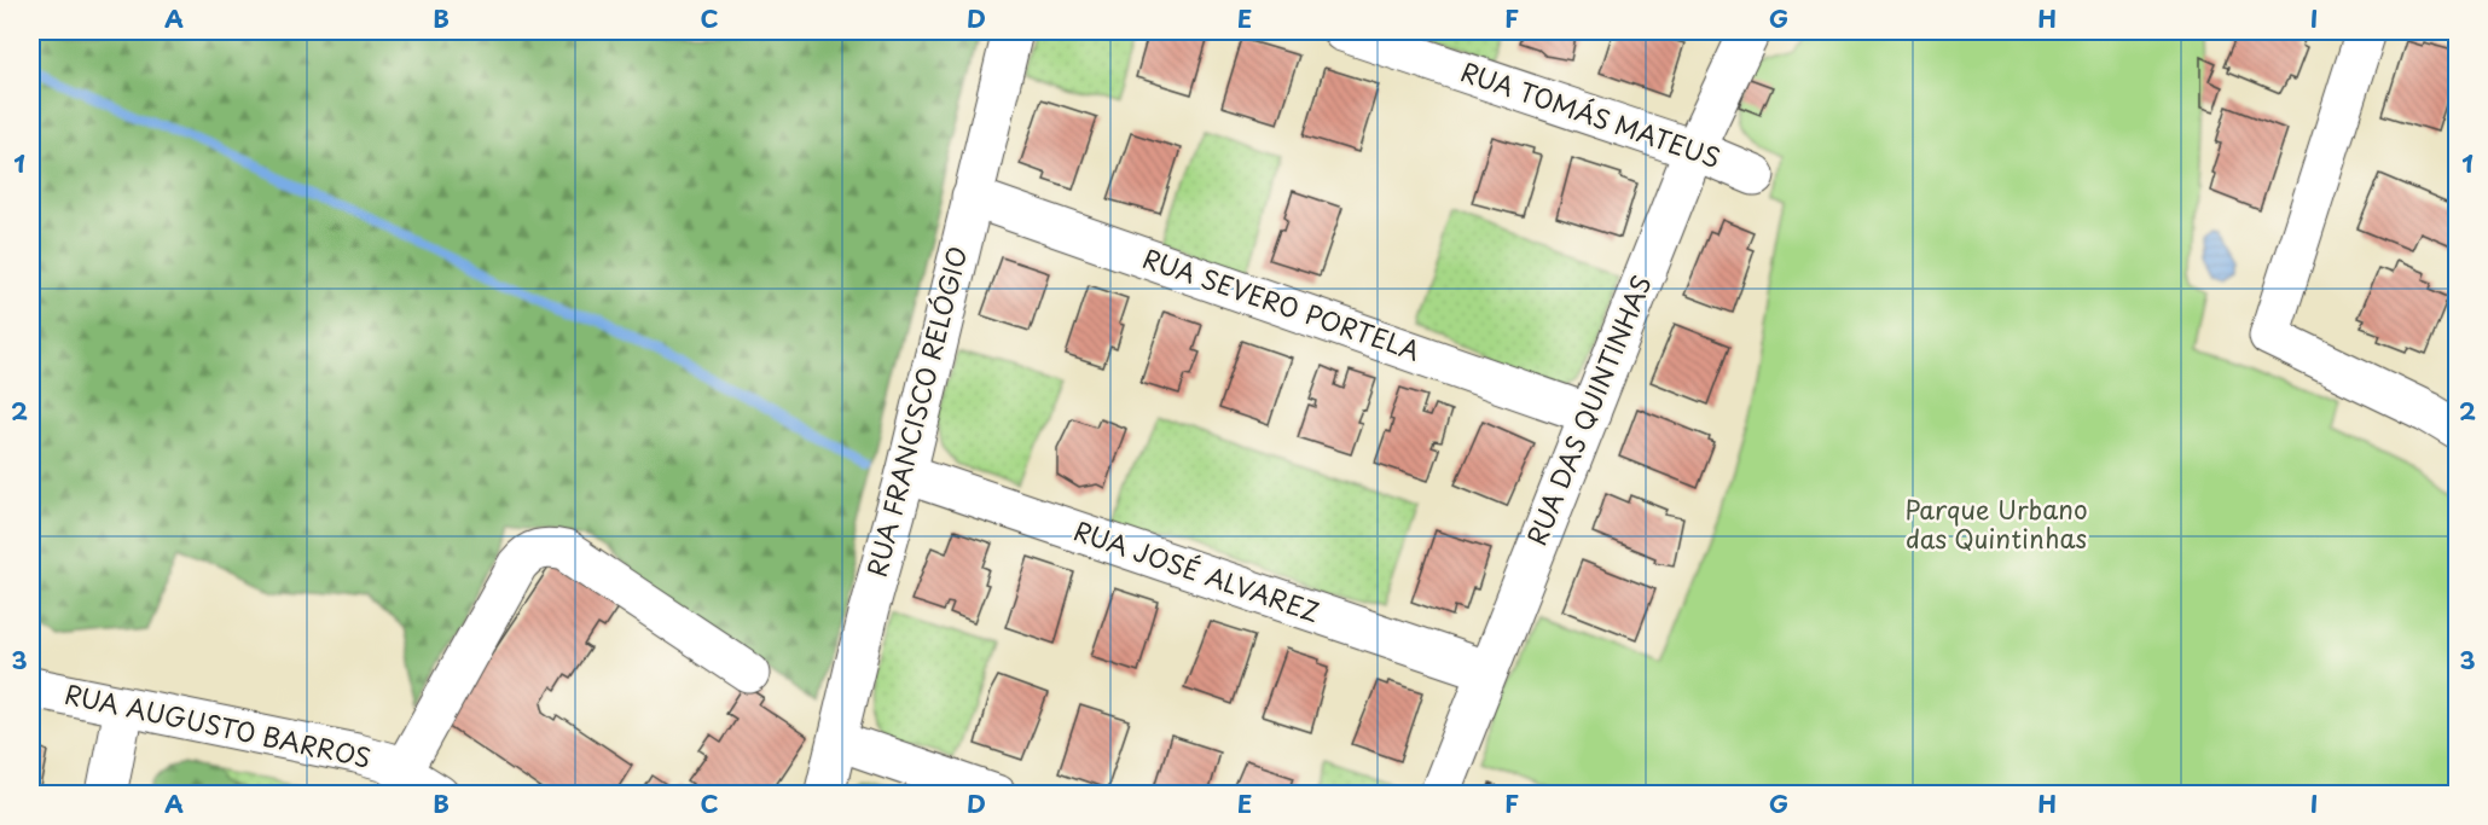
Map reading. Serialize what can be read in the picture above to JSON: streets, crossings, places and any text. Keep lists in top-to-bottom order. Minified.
{"streets":{"street":["RUA TOMÁS MATEUS","RUA SEVERO PORTELA","RUA DAS QUINTINHAS","RUA FRANCISCO RELÓGIO","RUA JOSÉ ALVAREZ","RUA AUGUSTO BARROS"]},"crossings":[["RUA TOMÁS MATEUS","RUA DAS QUINTINHAS"],["RUA SEVERO PORTELA","RUA DAS QUINTINHAS"],["RUA SEVERO PORTELA","RUA FRANCISCO RELÓGIO"],["RUA DAS QUINTINHAS","RUA JOSÉ ALVAREZ"],["RUA FRANCISCO RELÓGIO","RUA JOSÉ ALVAREZ"]],"parks":["Parque Urbano das Quintinhas"],"grid":{"columns":["A","B","C","D","E","F","G","H","I"],"rows":["1","2","3"]}}
